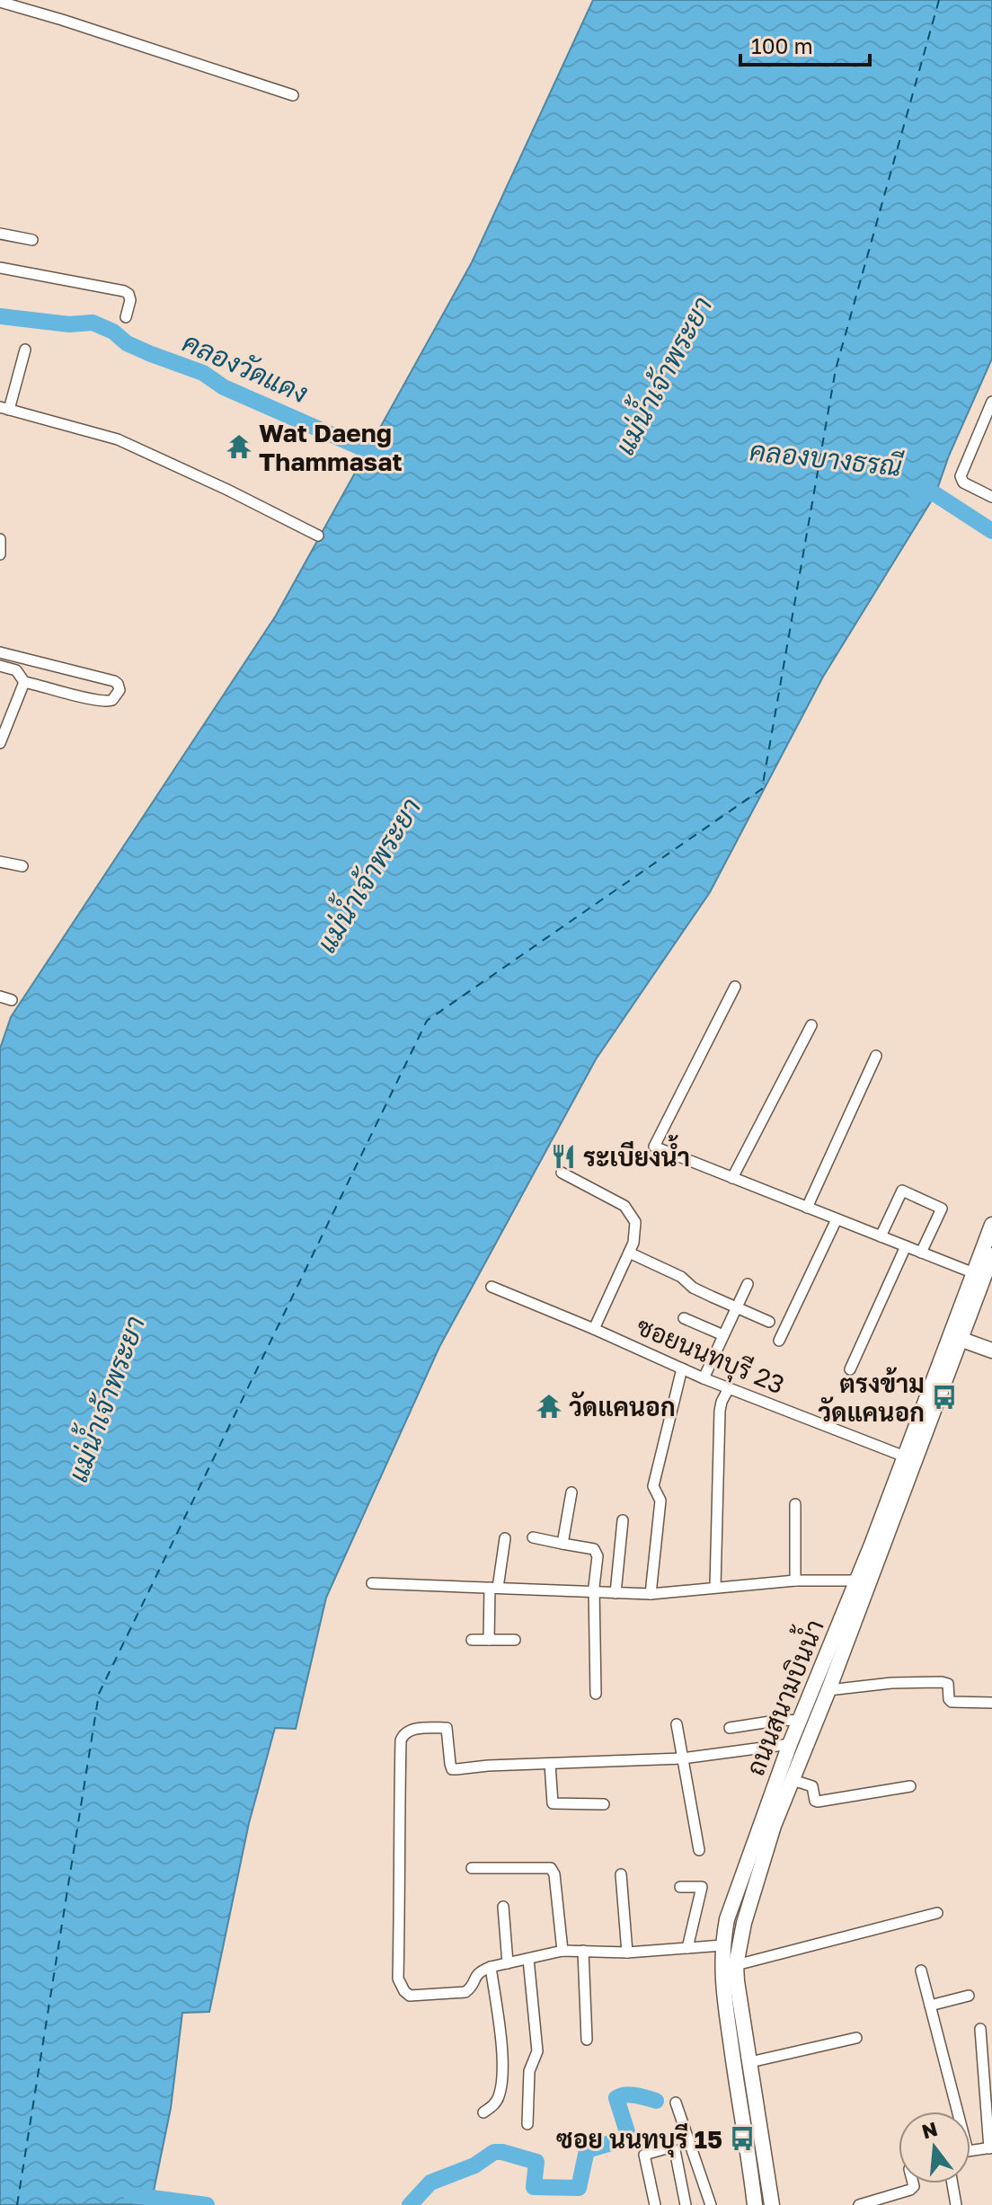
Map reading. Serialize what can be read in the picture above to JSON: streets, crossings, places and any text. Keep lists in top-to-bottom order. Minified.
{"streets":{"main road":["ถนนสนามบินน้ำ"],"street":["ซอยนนทบุรี 23"]},"crossings":[["ซอยนนทบุรี 23","ถนนสนามบินน้ำ"]],"water":["คลองวัดแดง","แม่น้ำเจ้าพระยา","คลองบางธรณี"],"places":{"temple":["Wat Daeng Thammasat","วัดแคนอก"],"restaurant":["ระเบียงน้ำ"],"bus stop":["ตรงข้าม วัดแคนอก","ซอย นนทบุรี 15"]},"scale_bar":"100 m","north":"top"}
